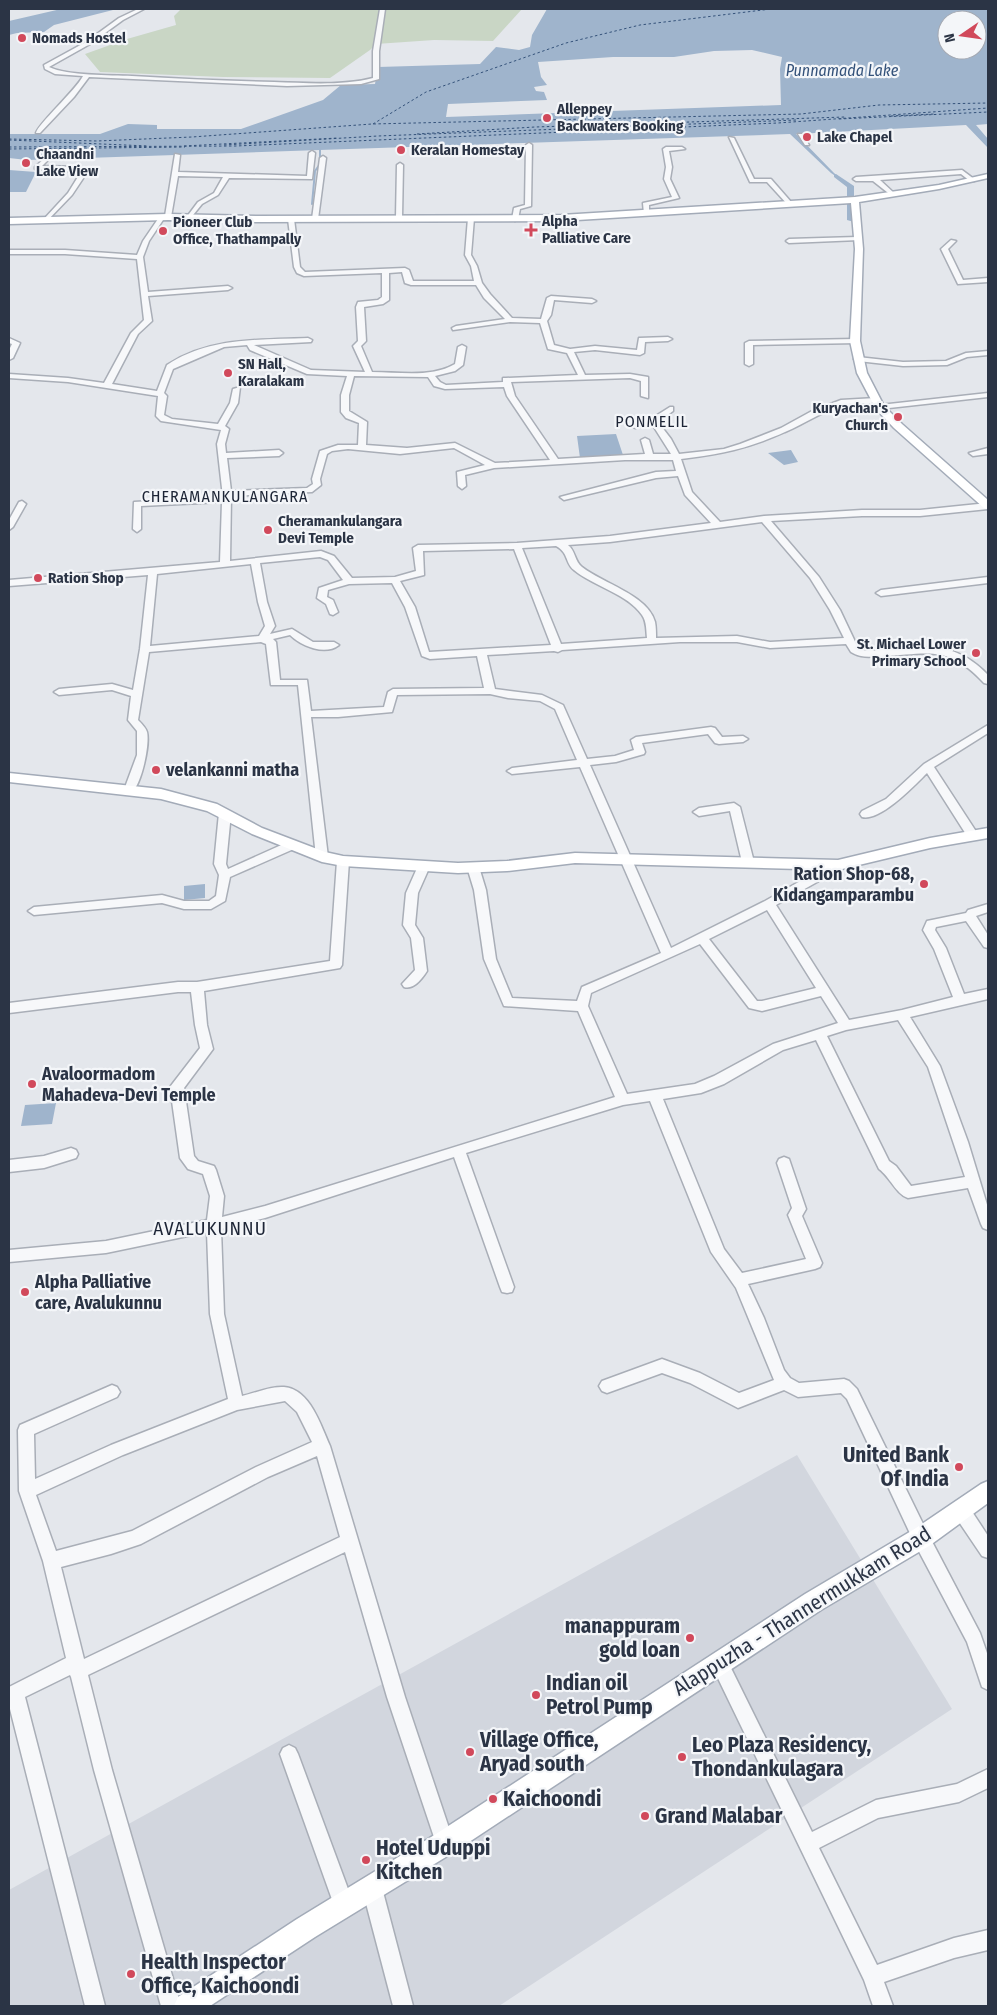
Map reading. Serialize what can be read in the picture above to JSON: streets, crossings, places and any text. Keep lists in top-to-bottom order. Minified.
{"streets":{"main road":["Alappuzha - Thannermukkam Road"]},"districts":["PONMELIL","CHERAMANKULANGARA","AVALUKUNNU"],"water":["Punnamada Lake"],"places":{"other":["Nomads Hostel","Alleppey Backwaters Booking","Lake Chapel","Keralan Homestay","Chaandni Lake View","Pioneer Club Office, Thathampally","SN Hall, Karalakam","Kuryachan's Church","Cheramankulangara Devi Temple","Ration Shop","St. Michael Lower Primary School","velankanni matha","Ration Shop-68, Kidangamparambu","Avaloormadom Mahadeva-Devi Temple","Alpha Palliative care, Avalukunnu","United Bank Of India","manappuram gold loan","Indian oil Petrol Pump","Village Office, Aryad south","Leo Plaza Residency, Thondankulagara","Kaichoondi","Grand Malabar","Hotel Uduppi Kitchen","Health Inspector Office, Kaichoondi"],"health":["Alpha Palliative Care"]},"north":"left"}
